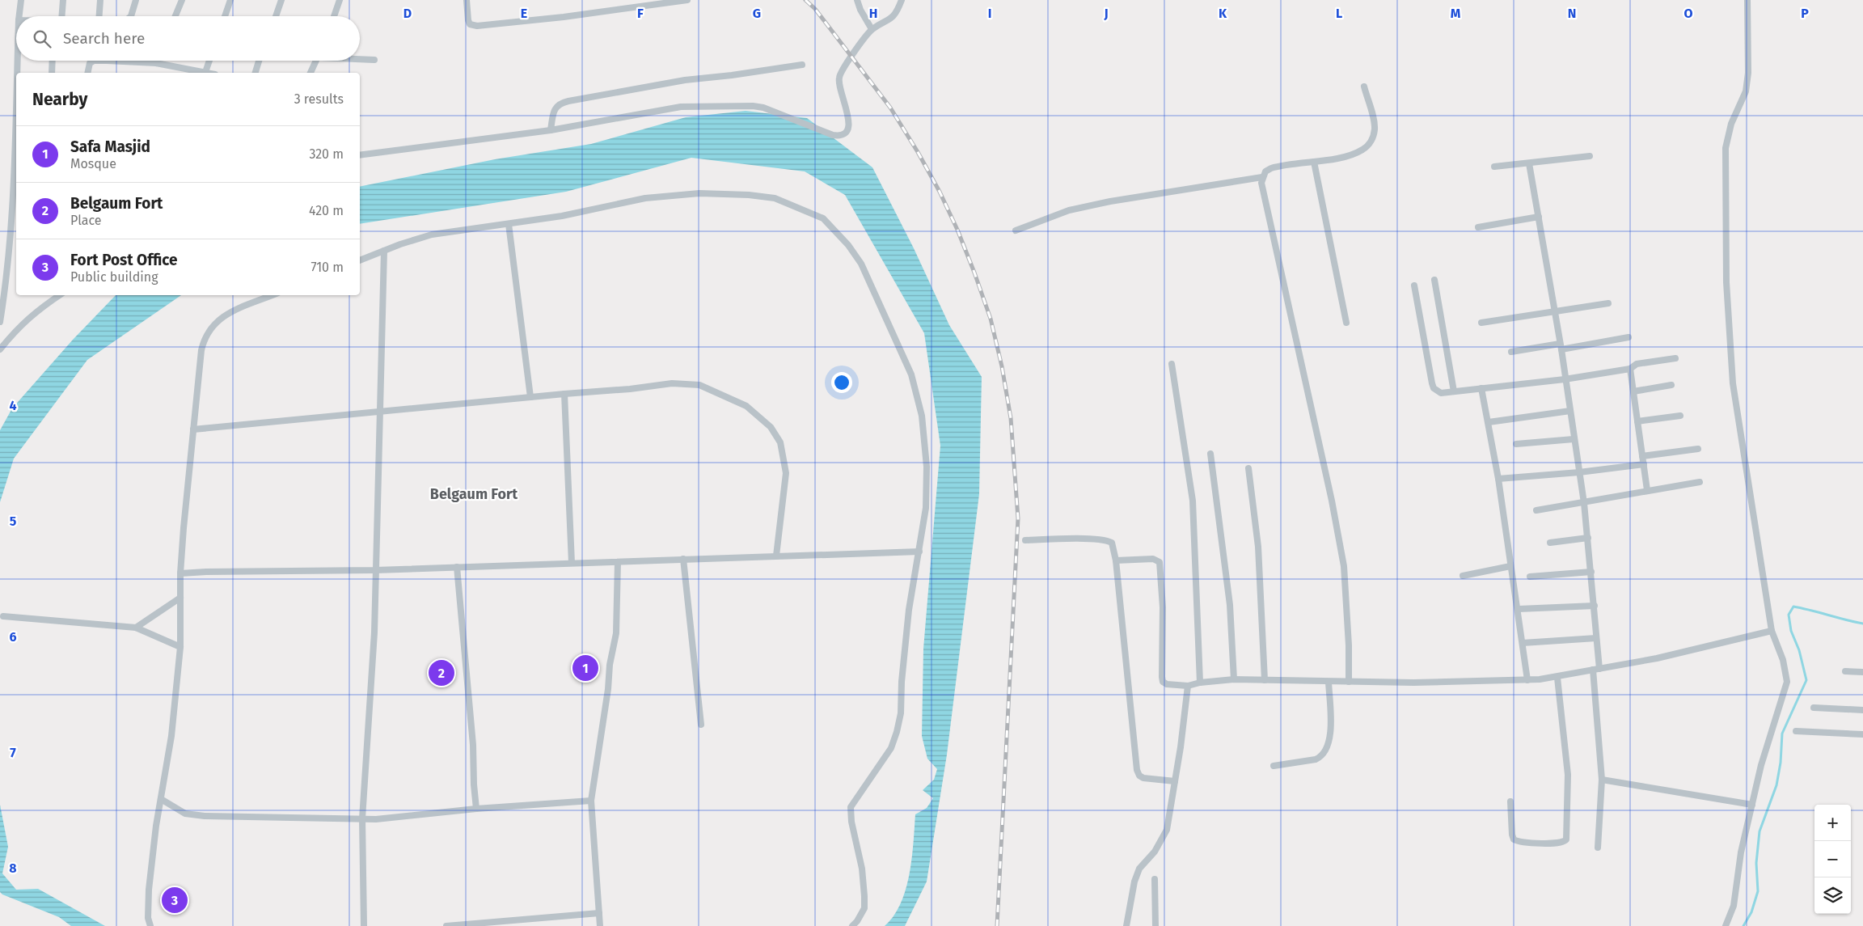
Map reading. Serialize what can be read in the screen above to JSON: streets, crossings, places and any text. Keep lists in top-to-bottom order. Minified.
{"districts":["Belgaum Fort"],"page":{"search":"Search here","heading":["Nearby","3 results"],"list":[{"mark":"1","name":"Safa Masjid","note":"Mosque","value":"320 m"},{"mark":"2","name":"Belgaum Fort","note":"Place","value":"420 m"},{"mark":"3","name":"Fort Post Office","note":"Public building","value":"710 m"}],"pins":["1","2","3"],"map_buttons":["+","−"]},"grid":{"columns":["D","E","F","G","H","I","J","K","L","M","N","O","P"],"rows":["4","5","6","7","8"]}}
